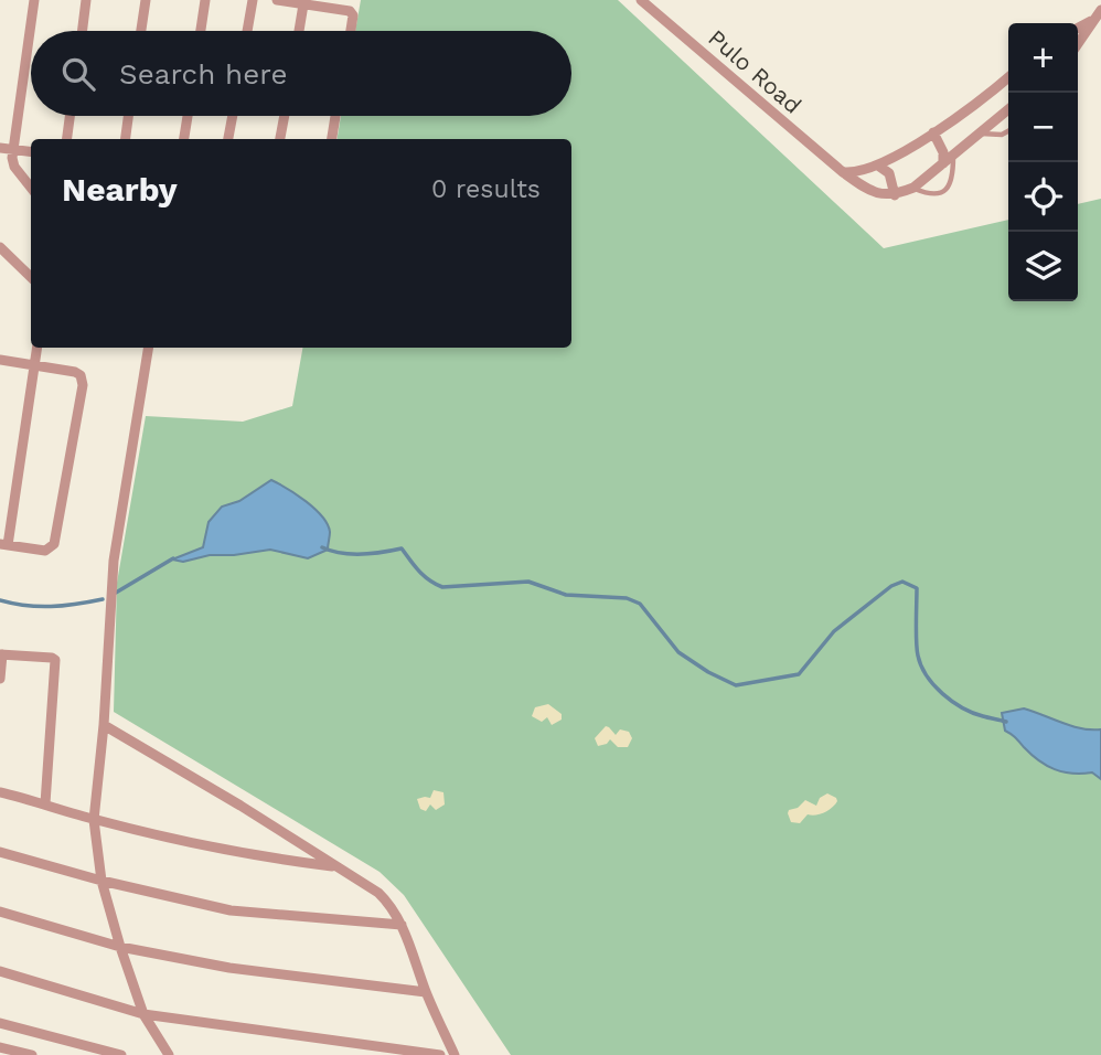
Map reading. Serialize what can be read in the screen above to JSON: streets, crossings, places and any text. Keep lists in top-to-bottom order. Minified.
{"streets":{"street":["Pulo Road"]},"page":{"map_buttons":["+","−"],"search":"Search here","heading":["Nearby","0 results"]}}
